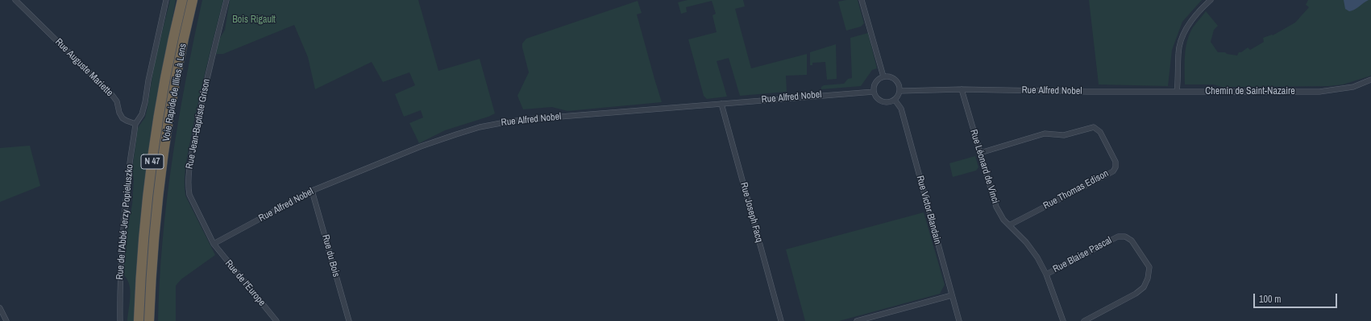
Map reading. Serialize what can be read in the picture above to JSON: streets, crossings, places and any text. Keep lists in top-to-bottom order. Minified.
{"streets":{"highway":["Voie Rapide de Illies à Lens","N 47"],"street":["Rue Auguste Mariette","Rue Alfred Nobel","Chemin de Saint-Nazaire","Rue Jean-Baptiste Grison","Rue Léonard de Vinci","Rue Thomas Edison","Rue Victor Blandain","Rue Joseph Facq","Rue de l'Abbé Jerzy Popieluszko","Rue Blaise Pascal","Rue du Bois","Rue de l'Europe"]},"crossings":[["Rue Auguste Mariette","Rue de l'Abbé Jerzy Popieluszko"],["Rue Alfred Nobel","Chemin de Saint-Nazaire"],["Rue Alfred Nobel","Rue Jean-Baptiste Grison"],["Rue Alfred Nobel","Rue Léonard de Vinci"],["Rue Alfred Nobel","Rue Victor Blandain"],["Rue Alfred Nobel","Rue Joseph Facq"],["Rue Alfred Nobel","Rue du Bois"],["Rue Alfred Nobel","Rue de l'Europe"],["Rue Jean-Baptiste Grison","Rue de l'Europe"],["Rue Léonard de Vinci","Rue Thomas Edison"],["Rue Léonard de Vinci","Rue Blaise Pascal"]],"parks":["Bois Rigault"],"scale_bar":"100 m"}
